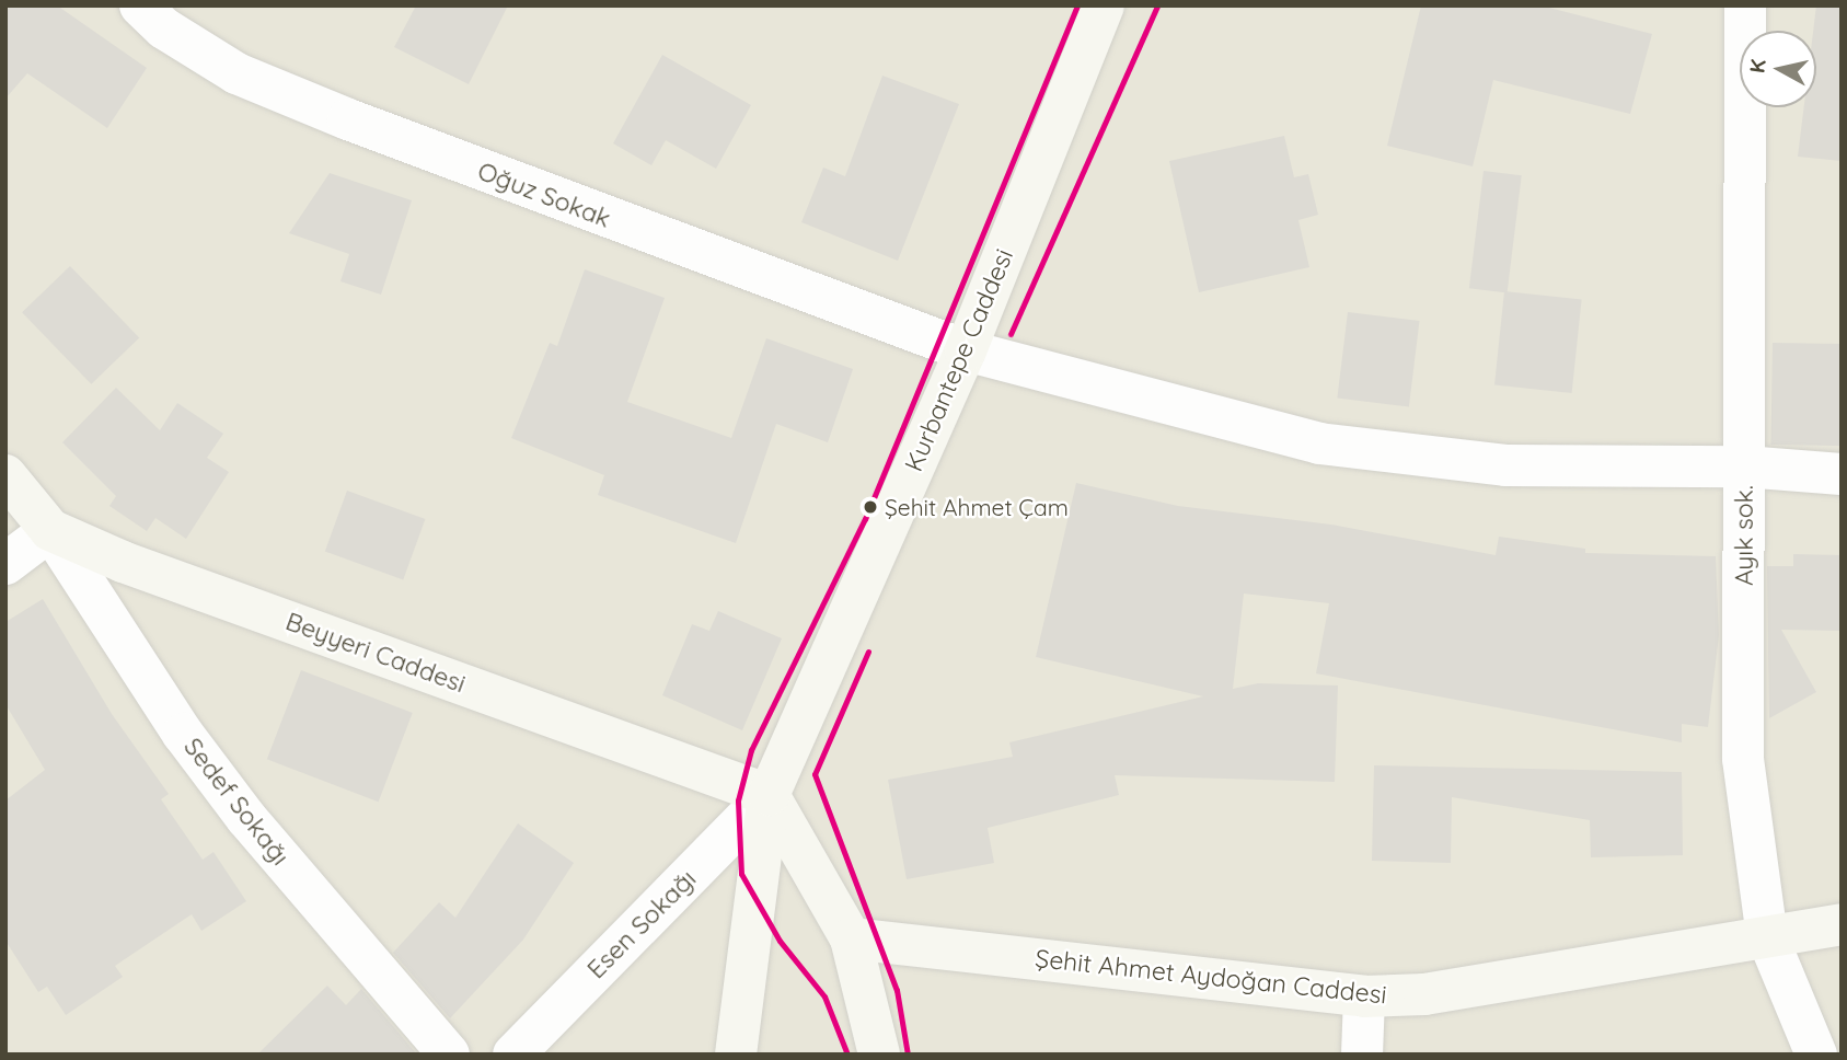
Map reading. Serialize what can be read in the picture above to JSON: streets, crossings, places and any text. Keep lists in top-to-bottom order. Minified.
{"streets":{"street":["Oğuz Sokak","Kurbantepe Caddesi","Ayık sok.","Beyyeri Caddesi","Sedef Sokağı","Esen Sokağı","Şehit Ahmet Aydoğan Caddesi"]},"crossings":[["Oğuz Sokak","Kurbantepe Caddesi"],["Oğuz Sokak","Ayık sok."],["Kurbantepe Caddesi","Beyyeri Caddesi"],["Kurbantepe Caddesi","Esen Sokağı"],["Ayık sok.","Şehit Ahmet Aydoğan Caddesi"],["Beyyeri Caddesi","Sedef Sokağı"],["Beyyeri Caddesi","Esen Sokağı"]],"places":["Şehit Ahmet Çam"],"north":"left"}
